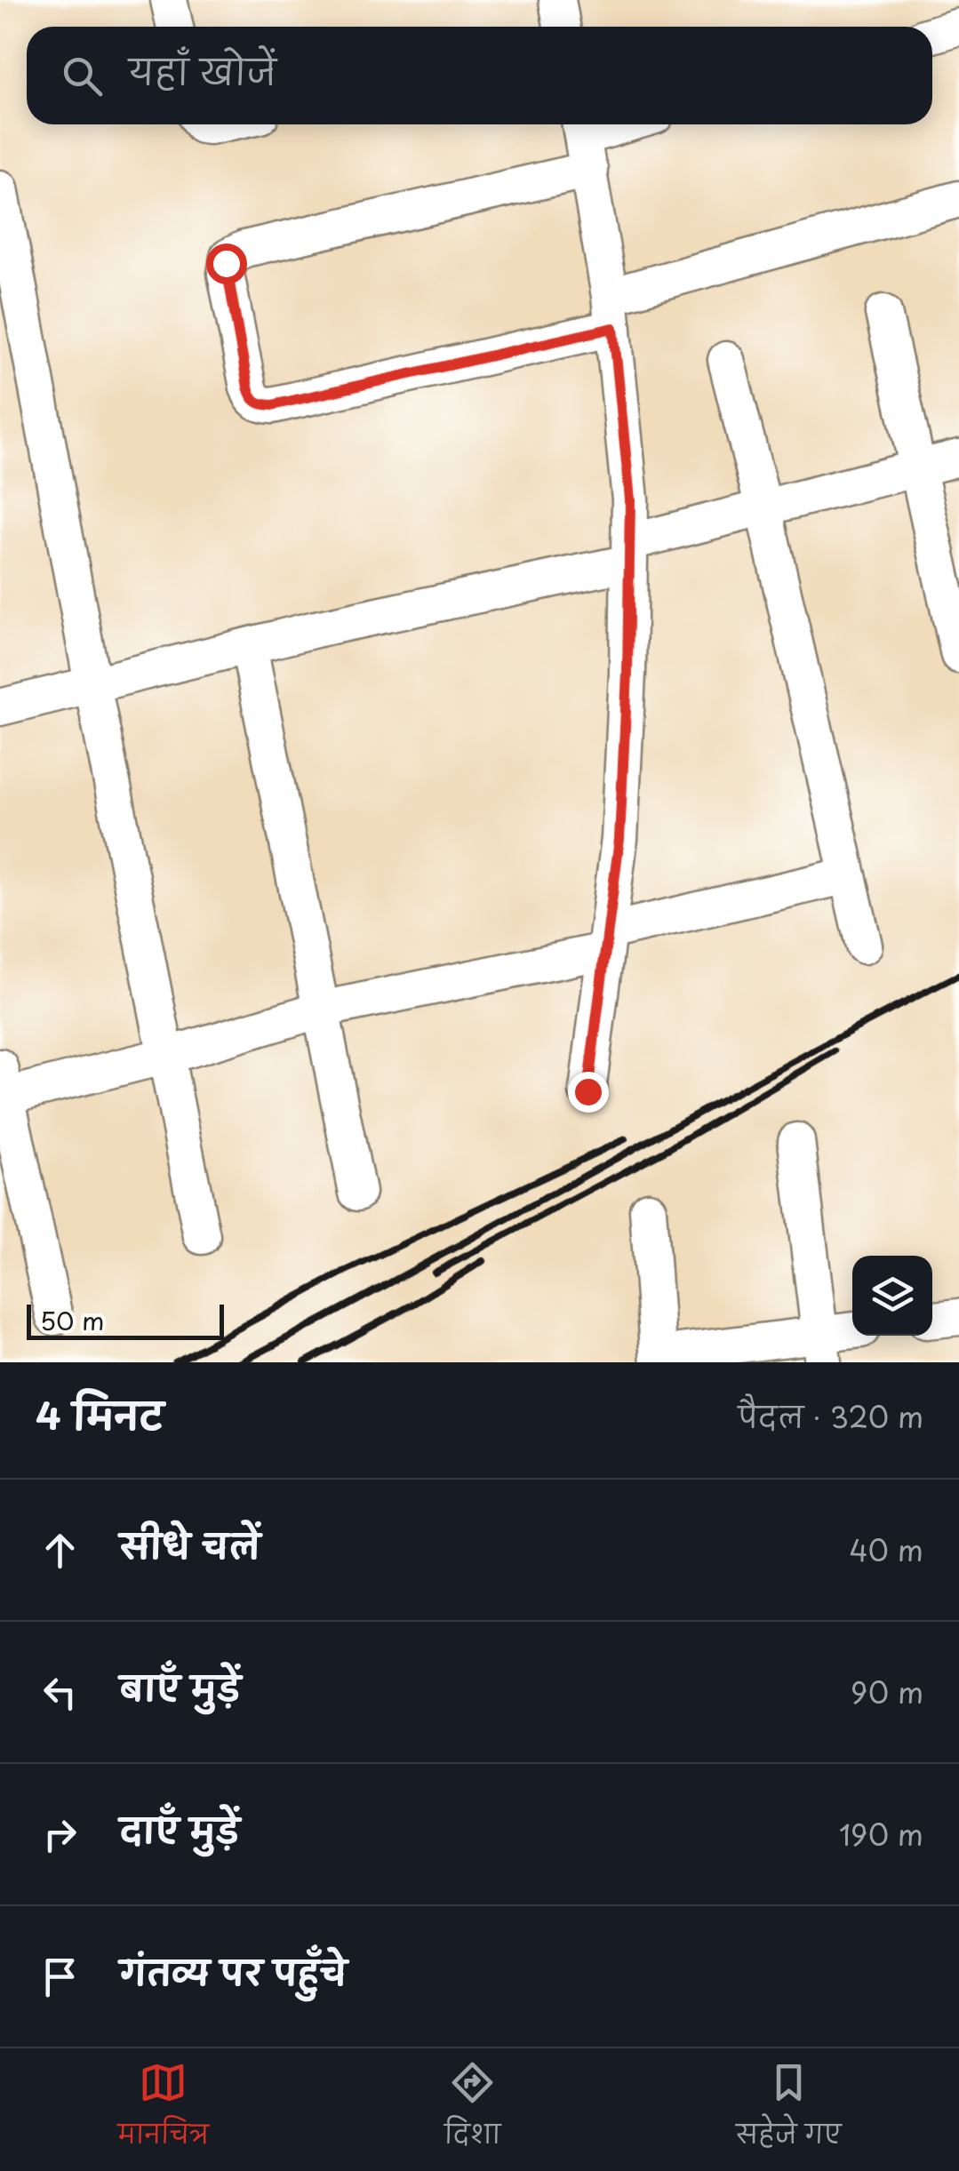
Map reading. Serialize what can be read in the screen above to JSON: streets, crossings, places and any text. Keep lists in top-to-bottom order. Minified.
{"scale_bar":"50 m","page":{"search":"यहाँ खोजें","scale":"50 m","heading":["4 मिनट","पैदल · 320 m"],"list":[["सीधे चलें","40 m"],["बाएँ मुड़ें","90 m"],["दाएँ मुड़ें","190 m"],"गंतव्य पर पहुँचे"],"nav":["मानचित्र","दिशा","सहेजे गए"]}}
